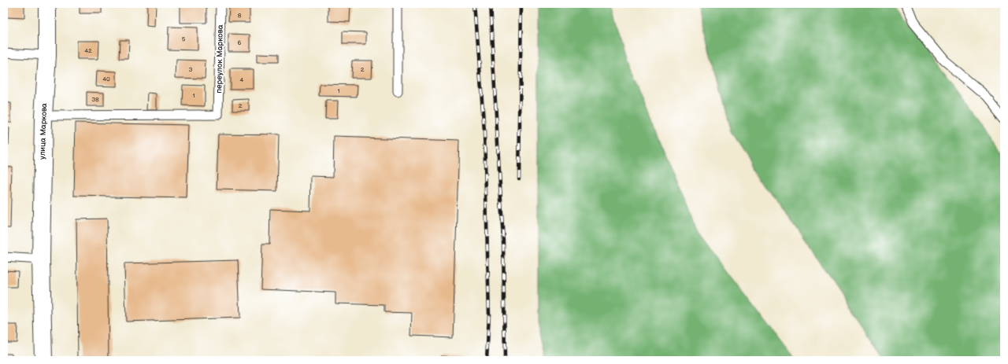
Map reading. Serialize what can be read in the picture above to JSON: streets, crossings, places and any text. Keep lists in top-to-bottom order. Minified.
{"streets":{"main road":["улица Маркова"],"lane":["переулок Маркова"]},"crossings":[["переулок Маркова","улица Маркова"]],"house_numbers":["8","5","6","42","3","2","40","4","1","1","38","2"]}
